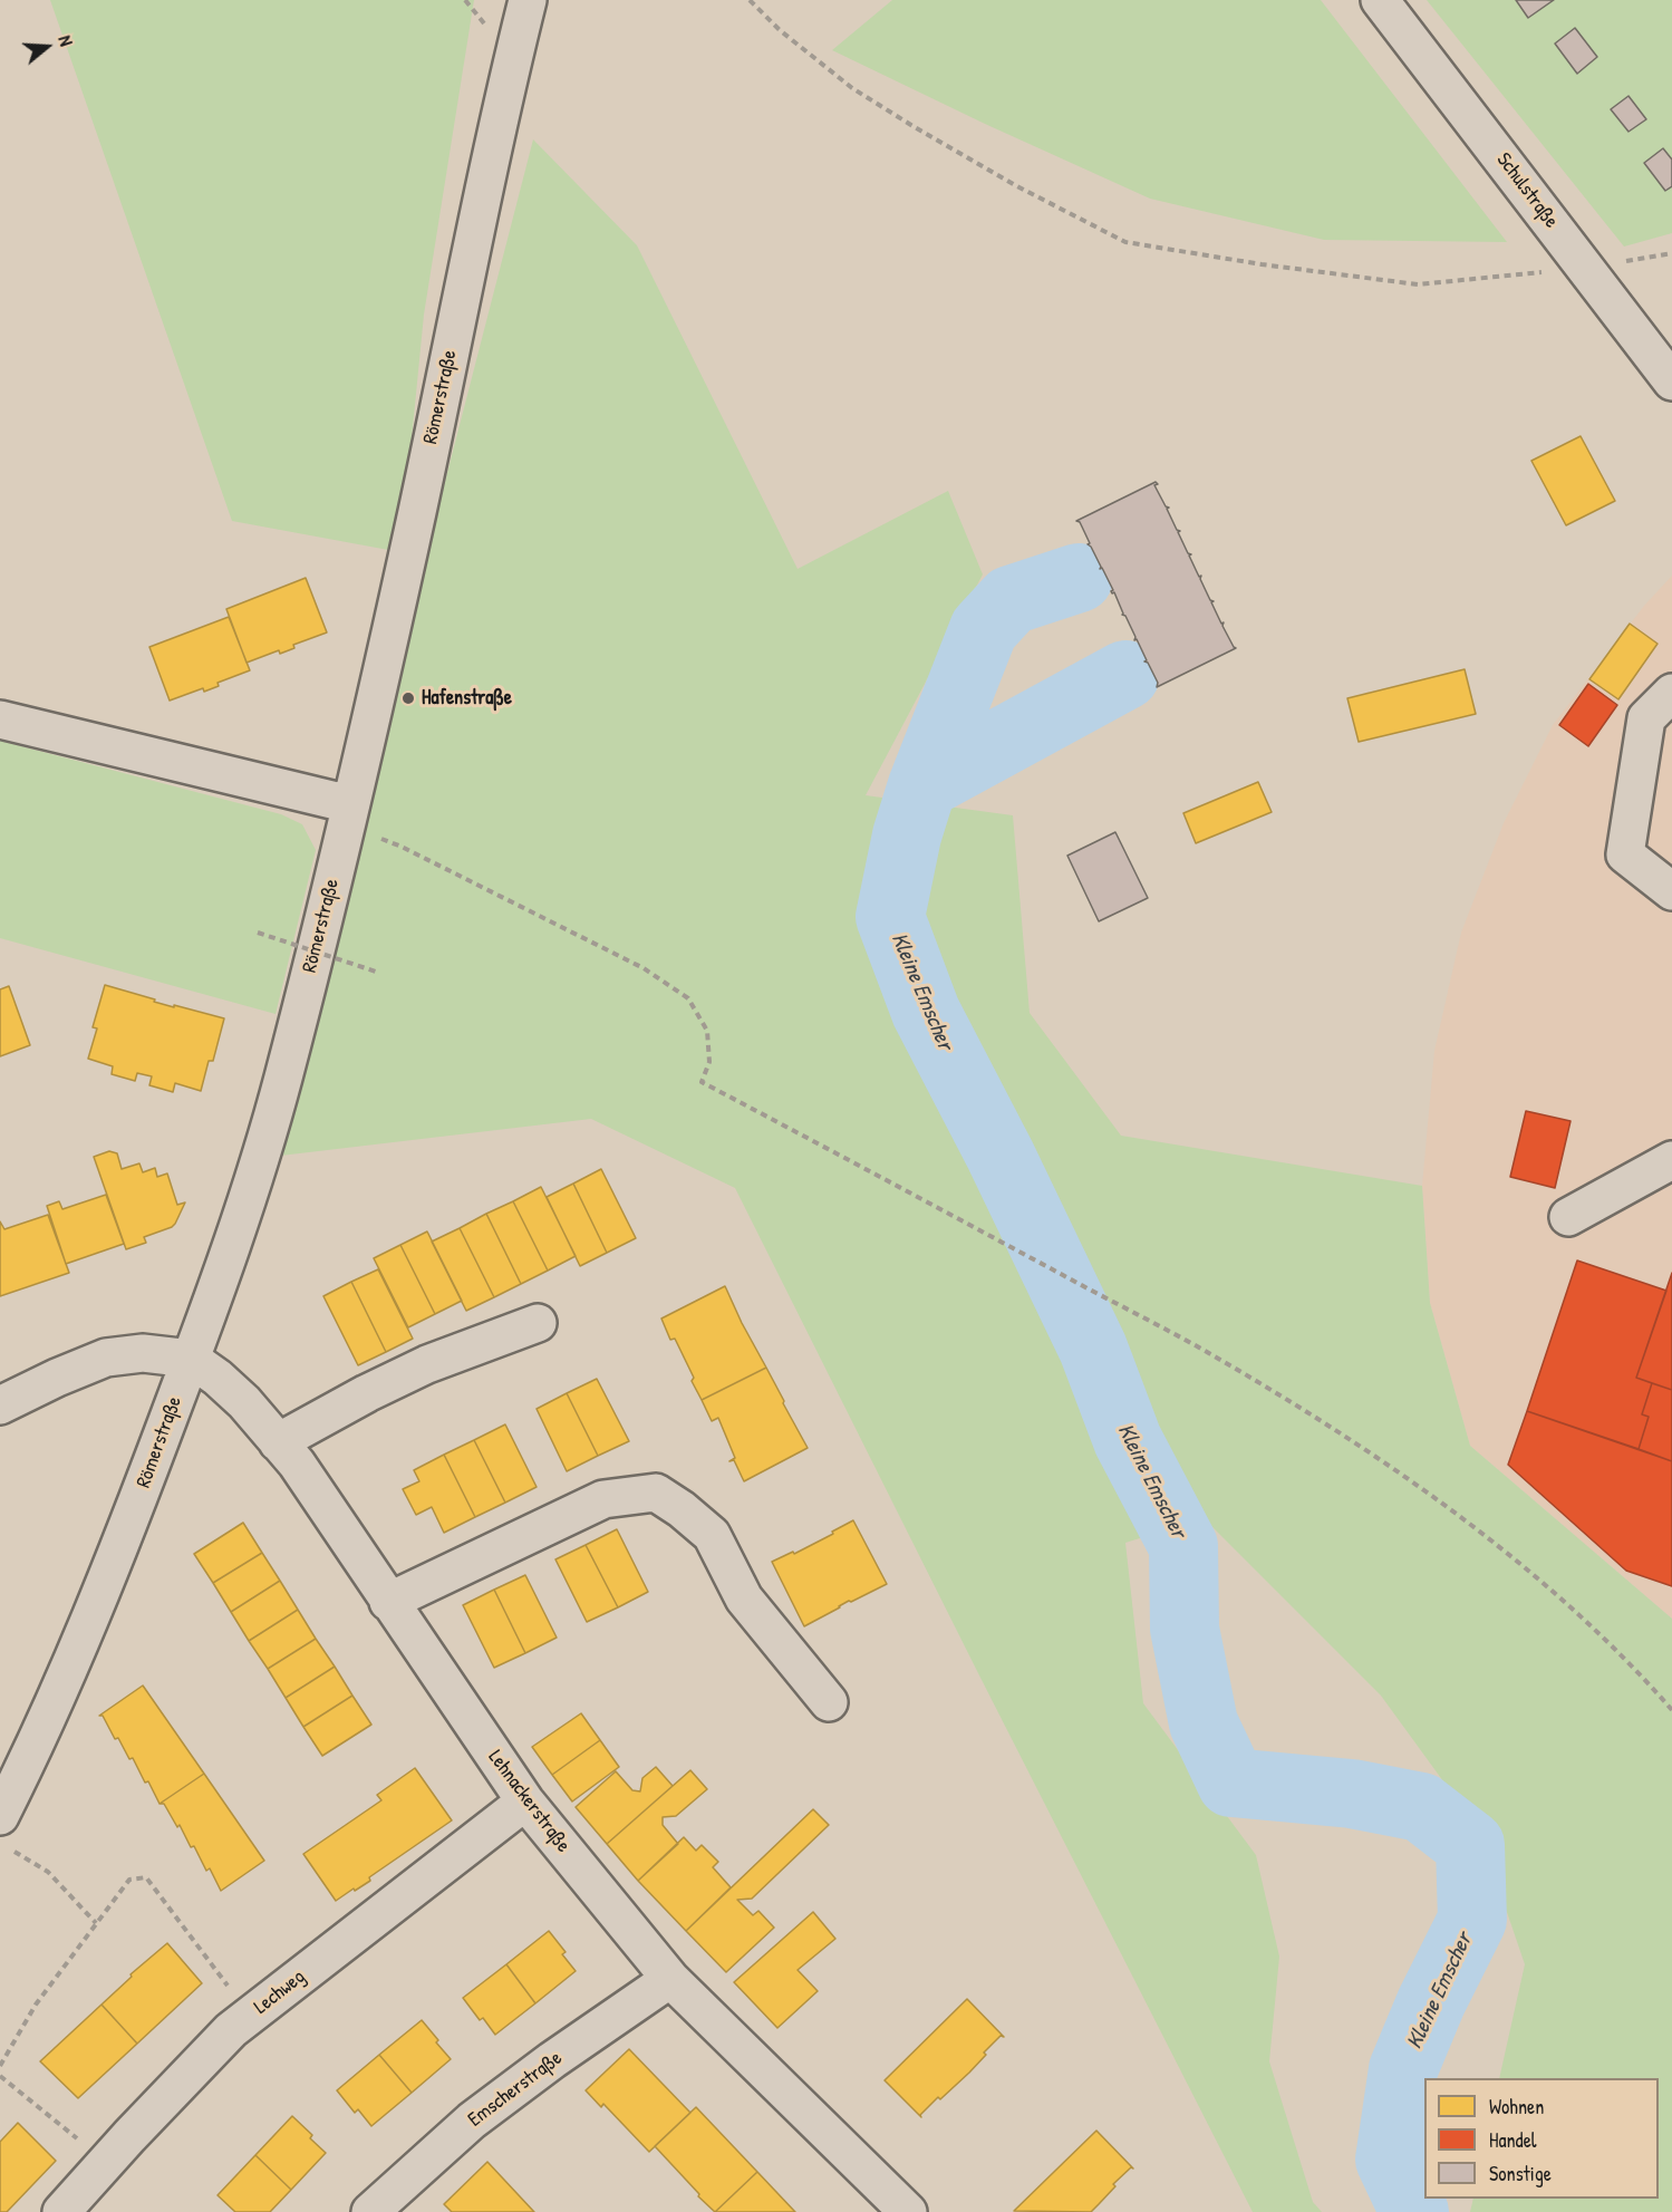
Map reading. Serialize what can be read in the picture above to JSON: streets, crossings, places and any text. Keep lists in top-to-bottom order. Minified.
{"streets":{"street":["Schulstraße","Römerstraße","Lehnackerstraße","Lechweg","Emscherstraße"]},"crossings":[["Römerstraße","Lehnackerstraße"],["Lehnackerstraße","Lechweg"],["Lehnackerstraße","Emscherstraße"]],"water":["Kleine Emscher"],"places":["Hafenstraße"],"legend":["Wohnen","Handel","Sonstige"],"north":"right"}
